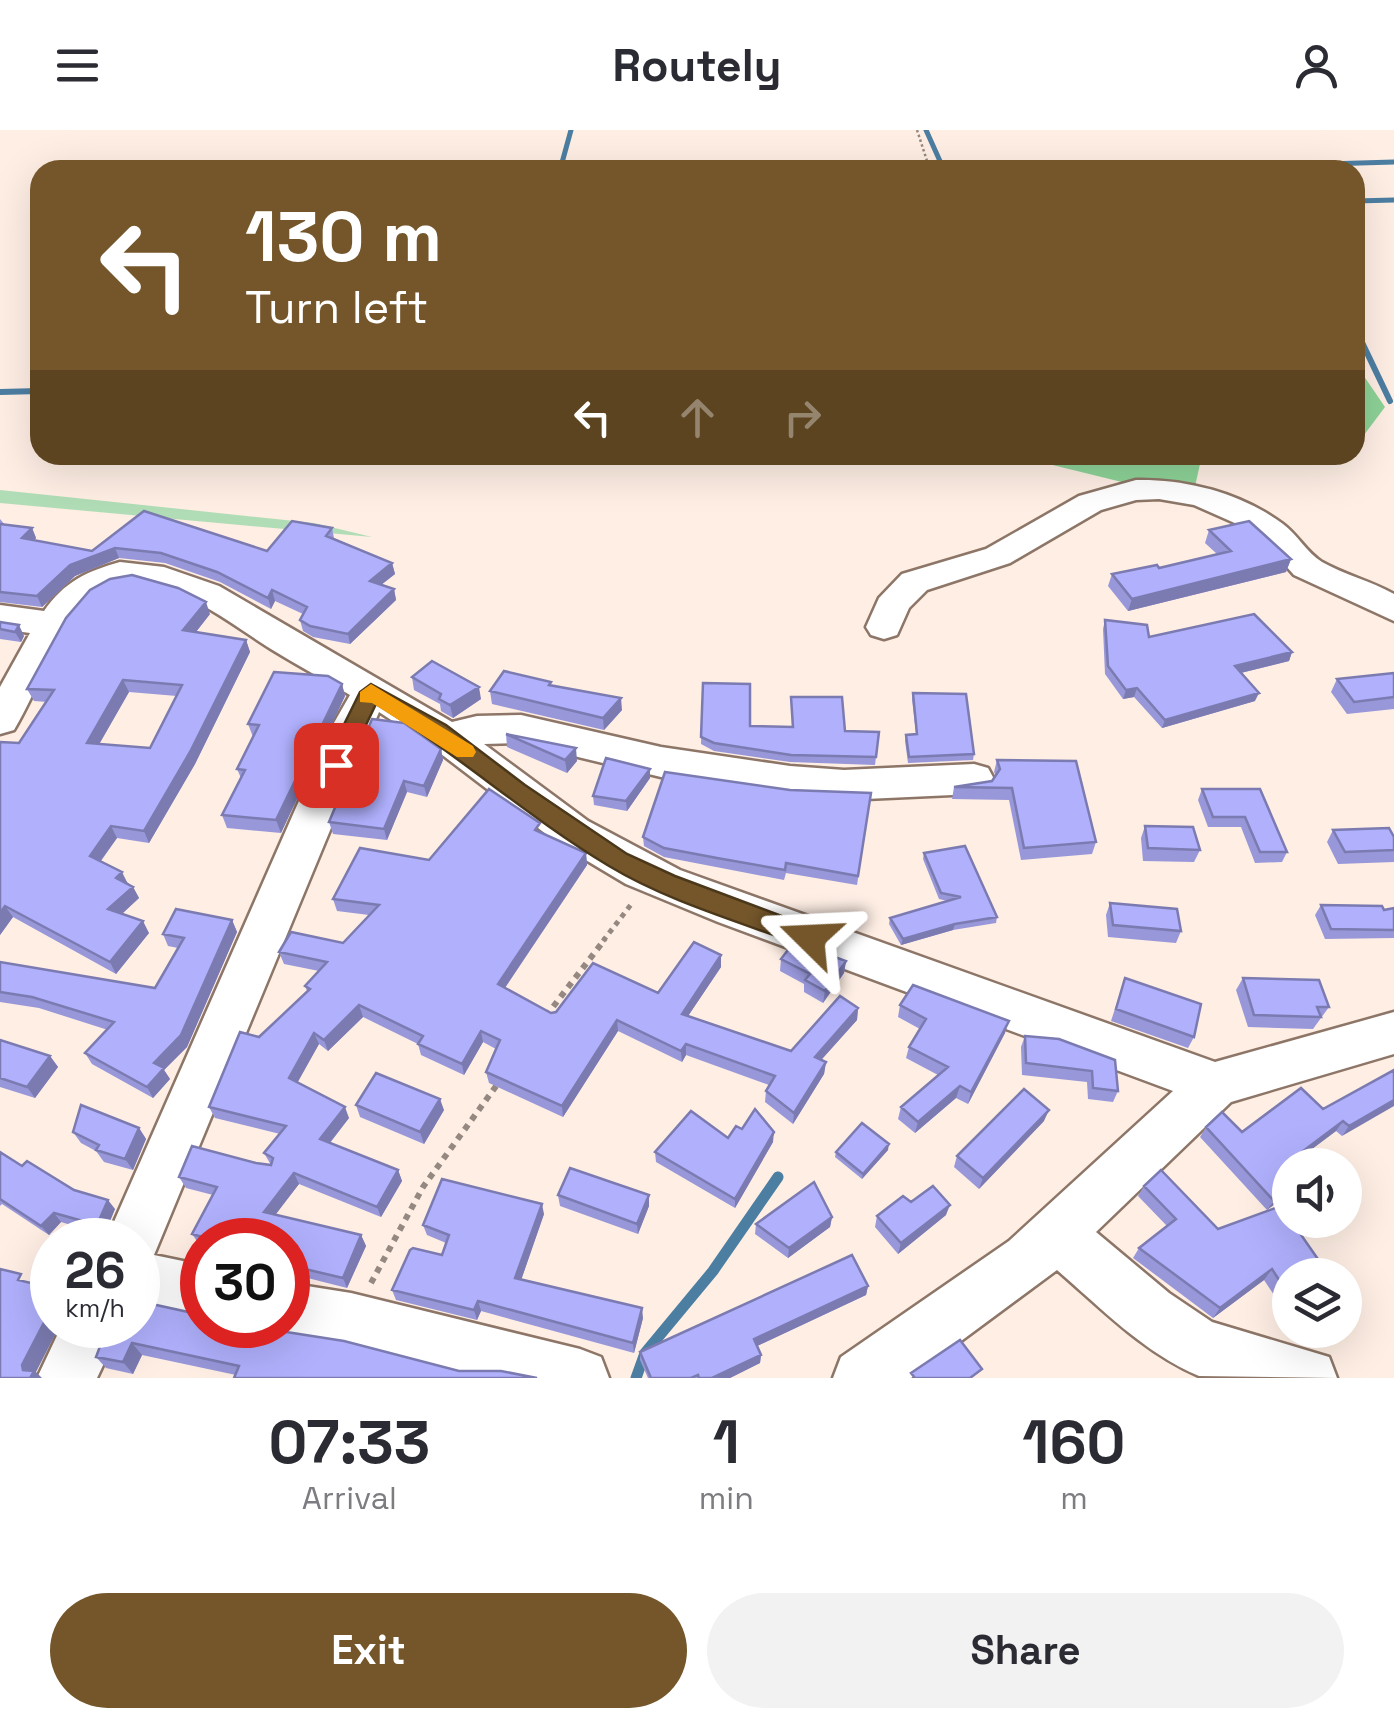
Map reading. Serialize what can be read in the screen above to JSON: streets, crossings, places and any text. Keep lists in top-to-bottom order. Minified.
{"page":{"header":"Routely","turn":["130 m","Turn left"],"speed":"26 km/h","limit":"30","eta":["07:33","Arrival","1","min","160","m"],"buttons":["Exit","Share"]}}
